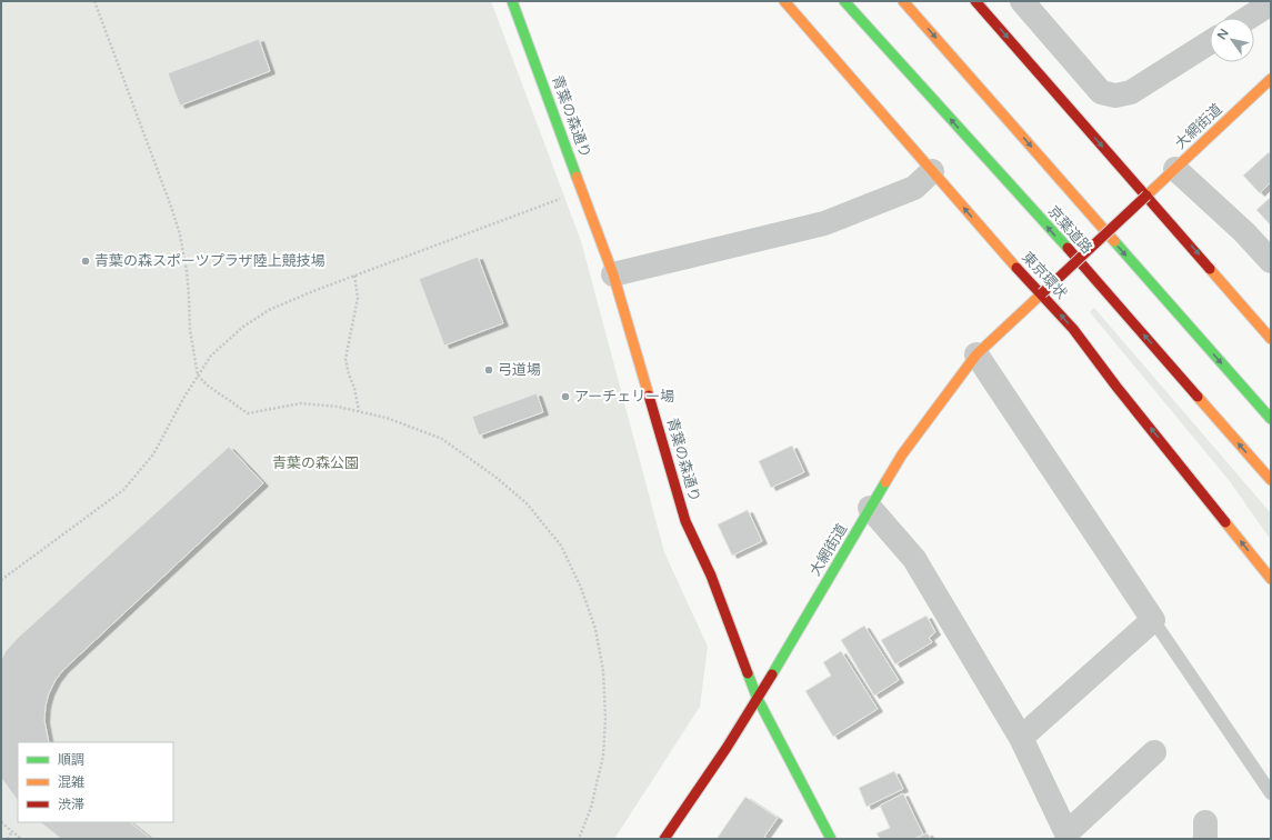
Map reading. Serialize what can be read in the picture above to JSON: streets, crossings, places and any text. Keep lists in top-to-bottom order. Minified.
{"streets":{"main road":["青葉の森通り","大網街道","京葉道路","東京環状"]},"crossings":[["青葉の森通り","大網街道"],["大網街道","東京環状"]],"one_way":["東京環状"],"parks":["青葉の森公園"],"places":["青葉の森スポーツプラザ陸上競技場","弓道場","アーチェリー場"],"legend":["順調","混雑","渋滞"],"north":"top left"}
